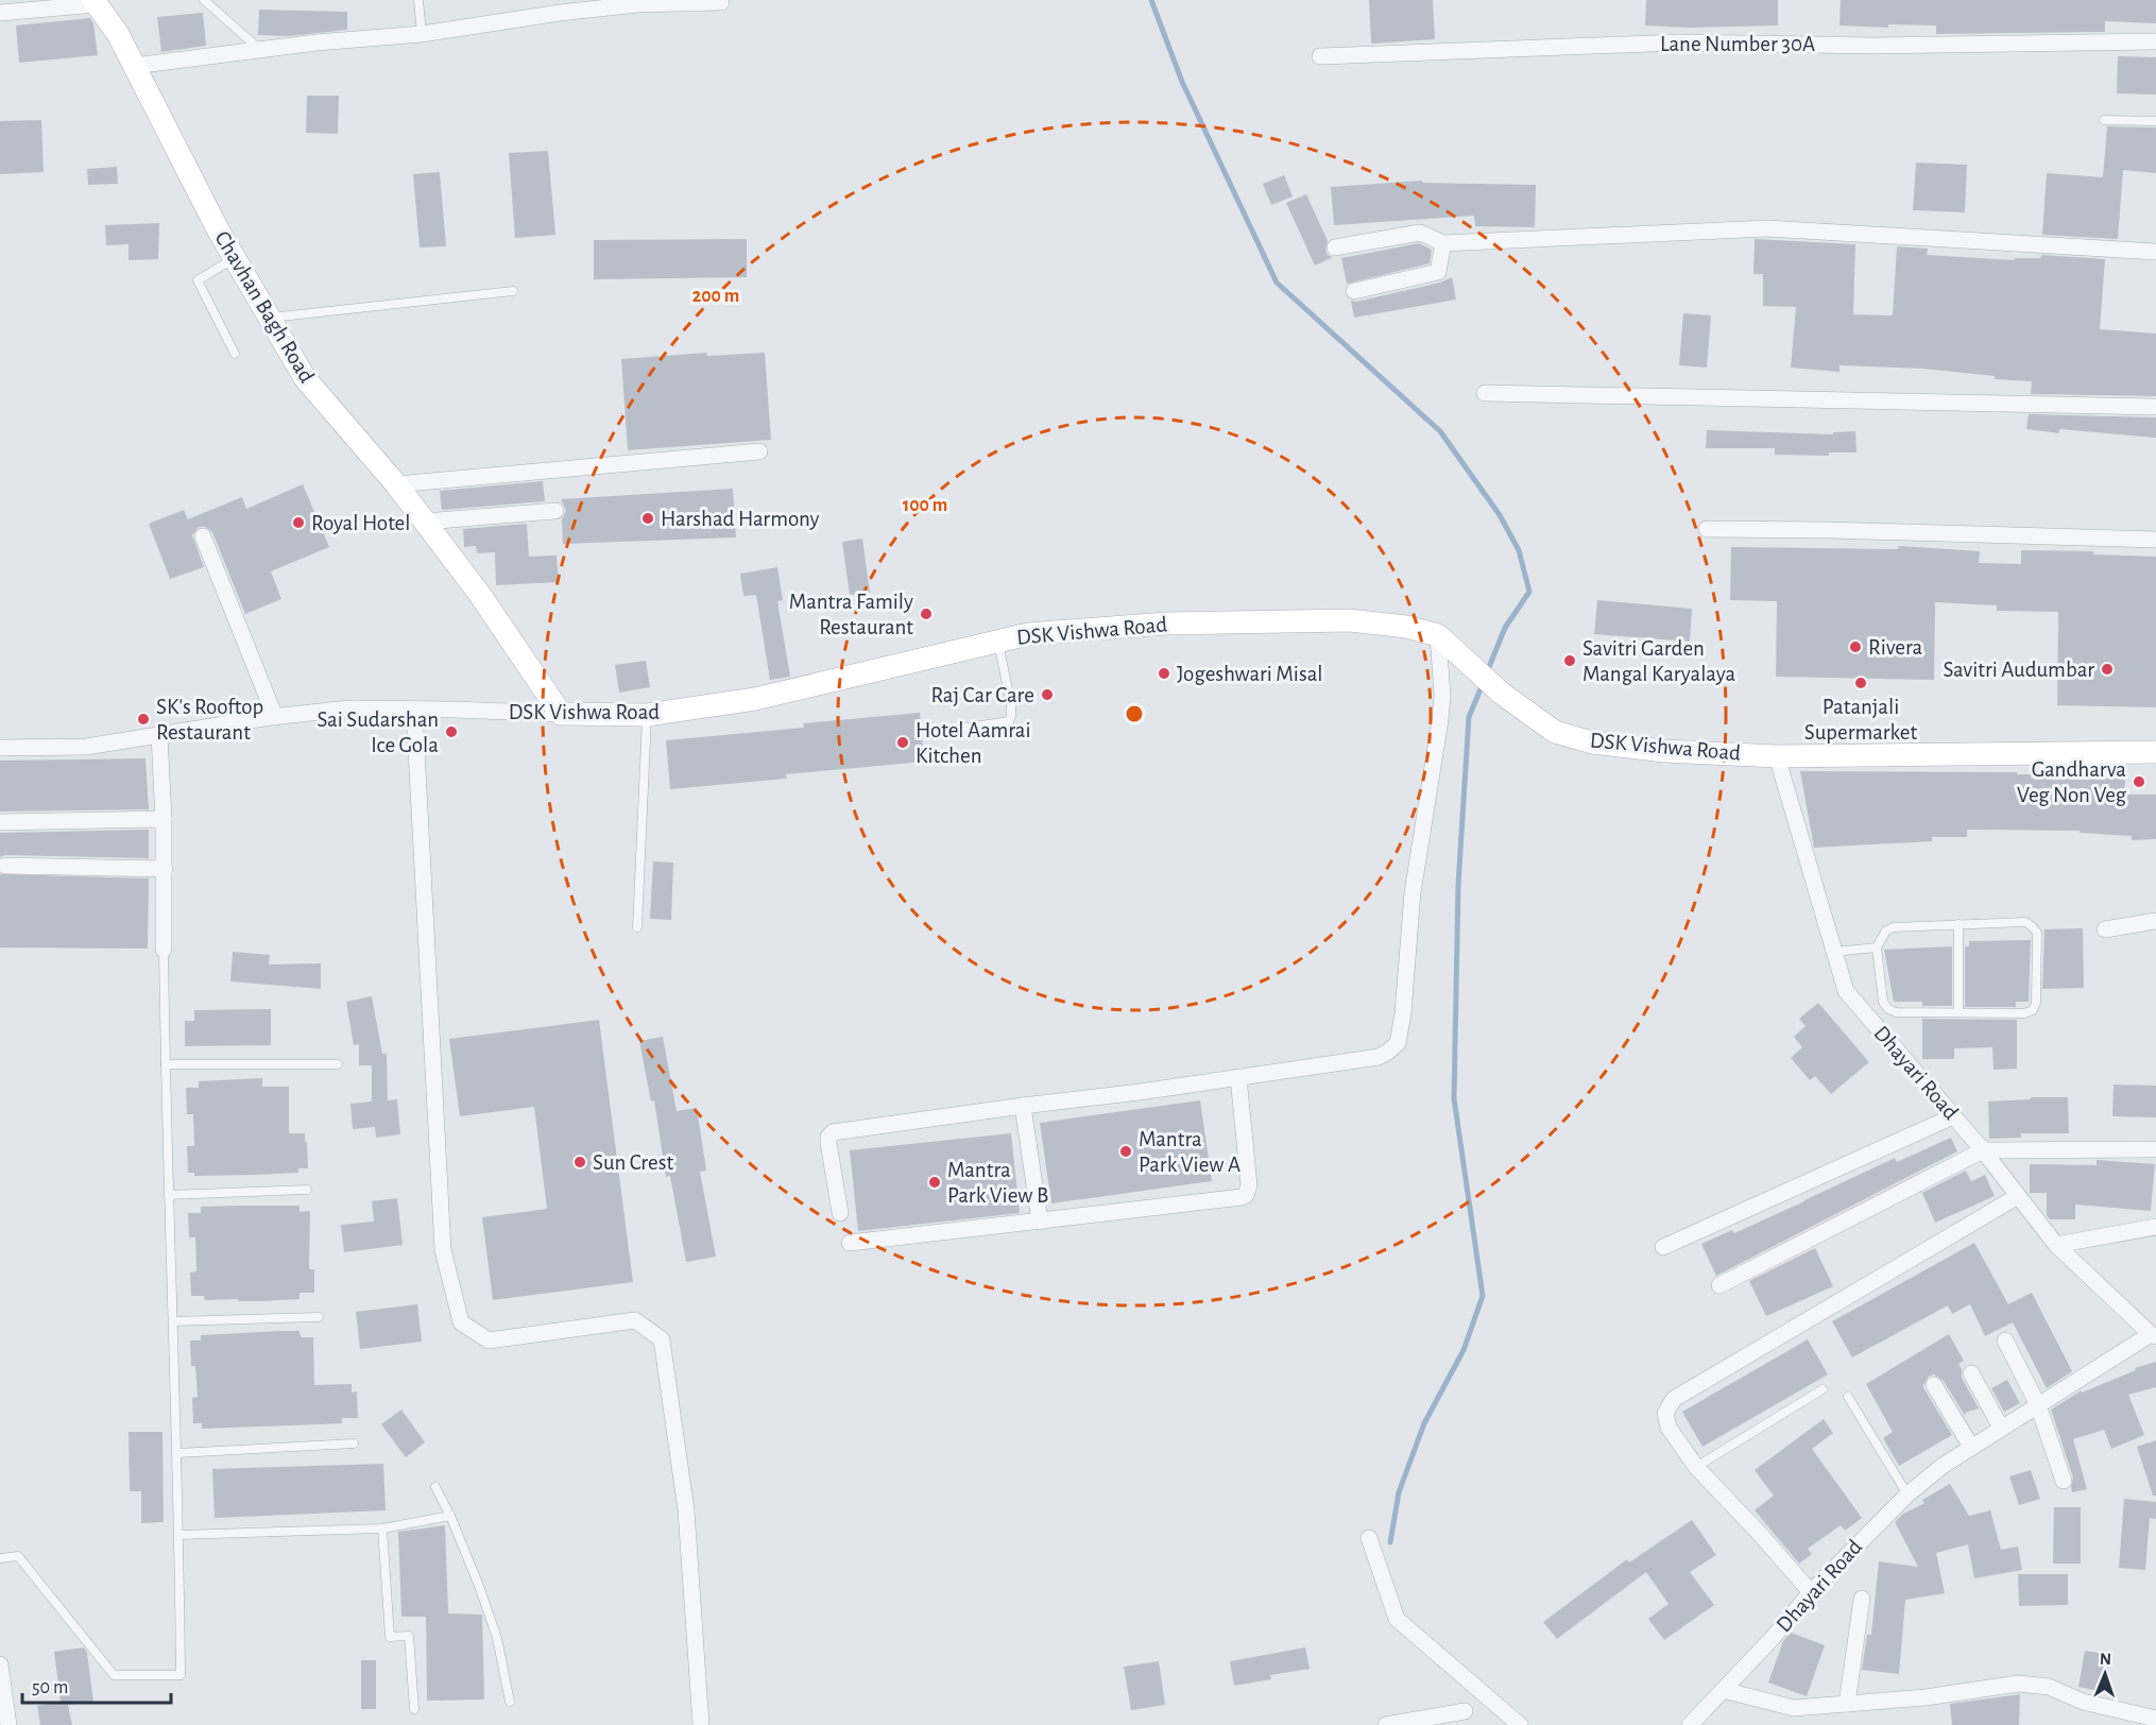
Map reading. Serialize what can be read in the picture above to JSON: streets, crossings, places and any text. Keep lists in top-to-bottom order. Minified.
{"streets":{"street":["Lane Number 30A","Chavhan Bagh Road","DSK Vishwa Road","Dhayari Road"]},"crossings":[["Chavhan Bagh Road","DSK Vishwa Road"],["DSK Vishwa Road","Dhayari Road"]],"places":["Harshad Harmony","Royal Hotel","Mantra Family Restaurant","Rivera","Savitri Garden Mangal Karyalaya","Savitri Audumbar","Jogeshwari Misal","Patanjali Supermarket","Raj Car Care","SK's Rooftop Restaurant","Sai Sudarshan Ice Gola","Hotel Aamrai Kitchen","Gandharva Veg Non Veg","Mantra Park View A","Sun Crest","Mantra Park View B"],"scale_bar":"50 m","north":"top","rings":["200 m","100 m"]}
